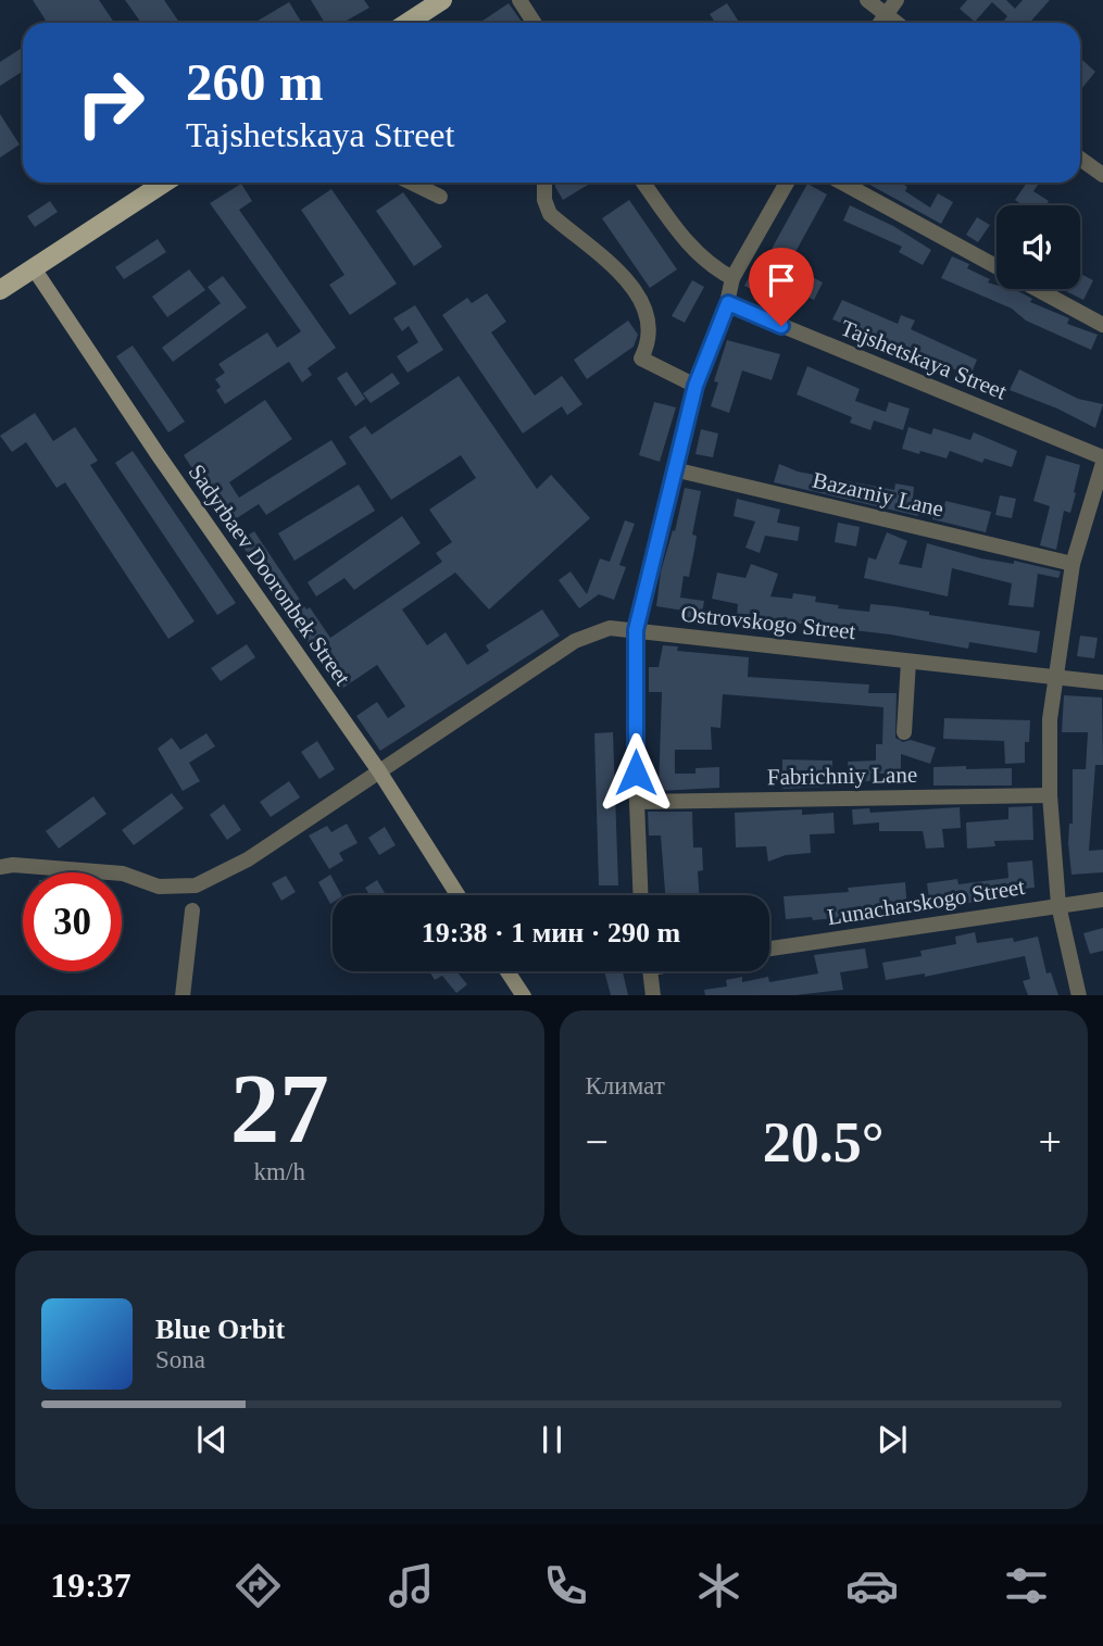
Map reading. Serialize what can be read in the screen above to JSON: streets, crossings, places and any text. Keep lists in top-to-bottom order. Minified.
{"streets":{"main road":["Sadyrbaev Dooronbek Street"],"street":["Tajshetskaya Street","Bazarniy Lane","Ostrovskogo Street","Fabrichniy Lane","Lunacharskogo Street"]},"crossings":[["Sadyrbaev Dooronbek Street","Ostrovskogo Street"]],"page":{"turn":["260 m","Tajshetskaya Street"],"limit":"30","trip":"19:38 · 1 мин · 290 m","tile":[["27","km/h"],"Климат"],"heat":["−","20.5°","+"],"song":["Blue Orbit","Sona"],"tabs":"19:37"}}
